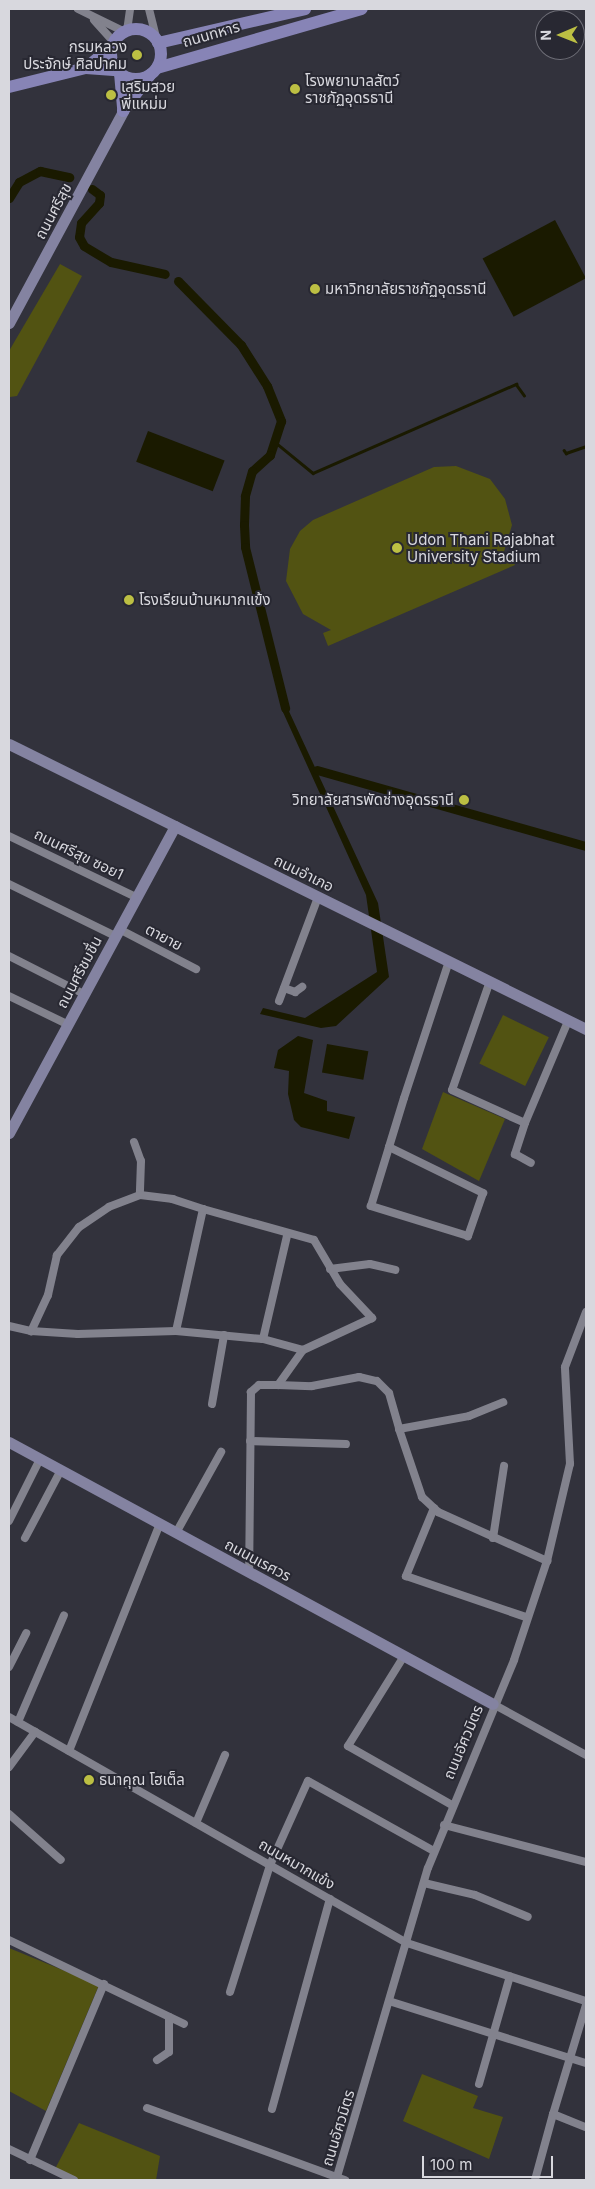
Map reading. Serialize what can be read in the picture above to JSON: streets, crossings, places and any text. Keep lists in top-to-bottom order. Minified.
{"streets":{"main road":["ถนนทหาร"],"street":["ถนนศรีสุข","ถนนศรีสุข ซอย1","ถนนอำเภอ","ตายาย","ถนนศรีชมชื่น","ถนนนเรศวร","ถนนอัศวมิตร","ถนนหมากแข้ง"]},"crossings":[["ถนนศรีสุข ซอย1","ถนนศรีชมชื่น"],["ถนนอำเภอ","ถนนศรีชมชื่น"],["ตายาย","ถนนศรีชมชื่น"],["ถนนนเรศวร","ถนนอัศวมิตร"],["ถนนอัศวมิตร","ถนนหมากแข้ง"]],"places":["กรมหลวง ประจักษ์ ศิลปาคม","โรงพยาบาลสัตว์ ราชภัฏอุดรธานี","เสริมสวย พี่แหม่ม","มหาวิทยาลัยราชภัฏอุดรธานี","Udon Thani Rajabhat University Stadium","โรงเรียนบ้านหมากแข้ง","วิทยาลัยสารพัดช่างอุดรธานี","ธนาคุณ โฮเต็ล"],"scale_bar":"100 m","north":"left"}
